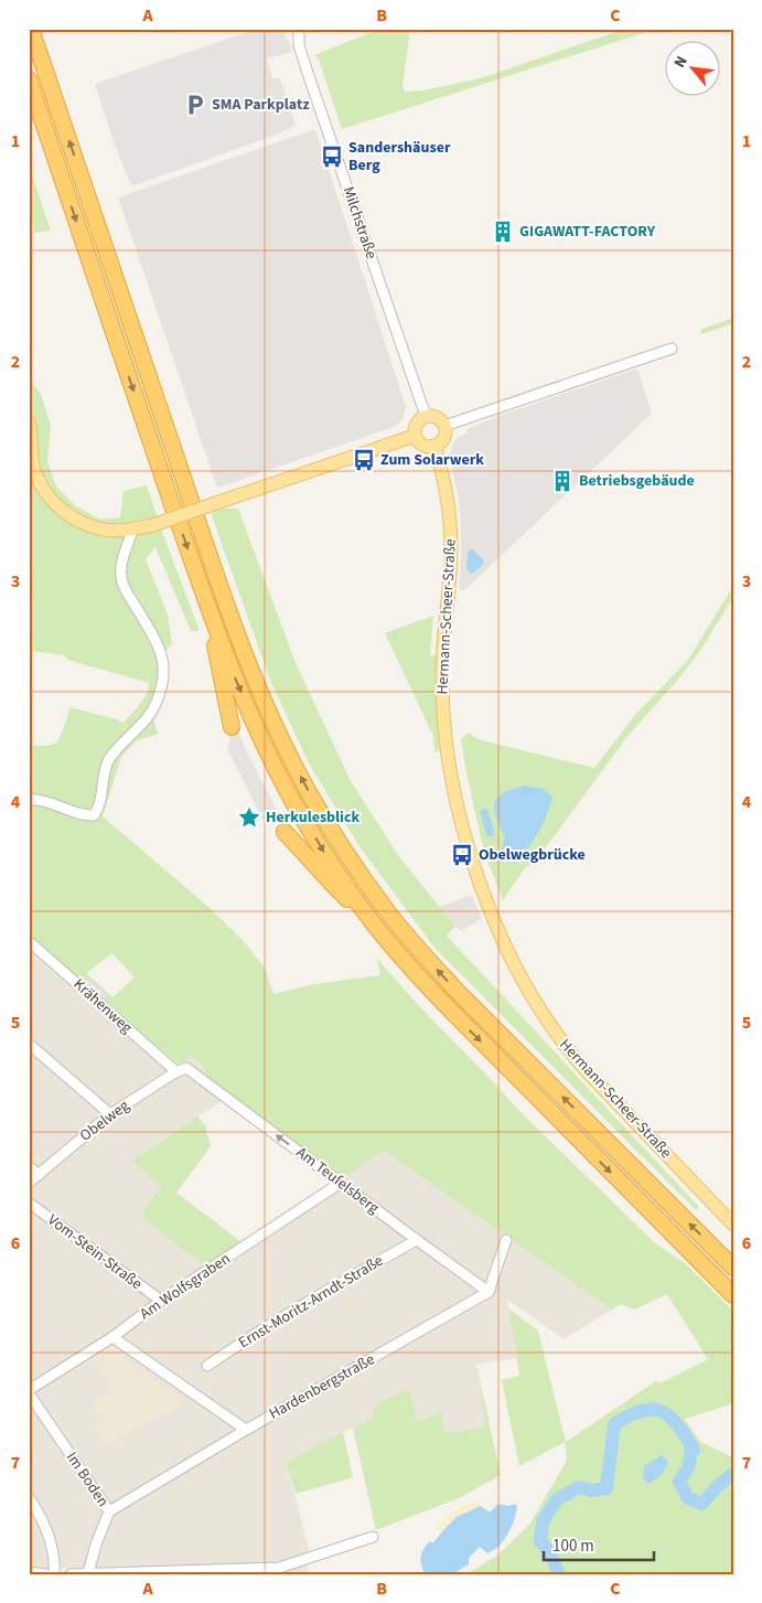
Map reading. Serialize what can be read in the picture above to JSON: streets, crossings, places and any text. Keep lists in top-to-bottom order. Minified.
{"streets":{"main road":["Hermann-Scheer-Straße"],"street":["Milchstraße","Krähenweg","Obelweg","Am Teufelsberg","Vom-Stein-Straße","Am Wolfsgraben","Ernst-Moritz-Arndt-Straße","Hardenbergstraße","Im Boden"]},"crossings":[["Milchstraße","Hermann-Scheer-Straße"],["Krähenweg","Obelweg"],["Obelweg","Am Teufelsberg"],["Am Teufelsberg","Am Wolfsgraben"],["Am Teufelsberg","Ernst-Moritz-Arndt-Straße"],["Am Teufelsberg","Hardenbergstraße"],["Vom-Stein-Straße","Am Wolfsgraben"],["Am Wolfsgraben","Im Boden"],["Hardenbergstraße","Im Boden"]],"one_way":["Am Teufelsberg"],"places":{"parking":["SMA Parkplatz"],"bus stop":["Sandershäuser Berg","Zum Solarwerk","Obelwegbrücke"],"building":["GIGAWATT-FACTORY","Betriebsgebäude"],"place":["Herkulesblick"]},"scale_bar":"100 m","north":"top left","grid":{"columns":["A","B","C"],"rows":["1","2","3","4","5","6","7"]}}
